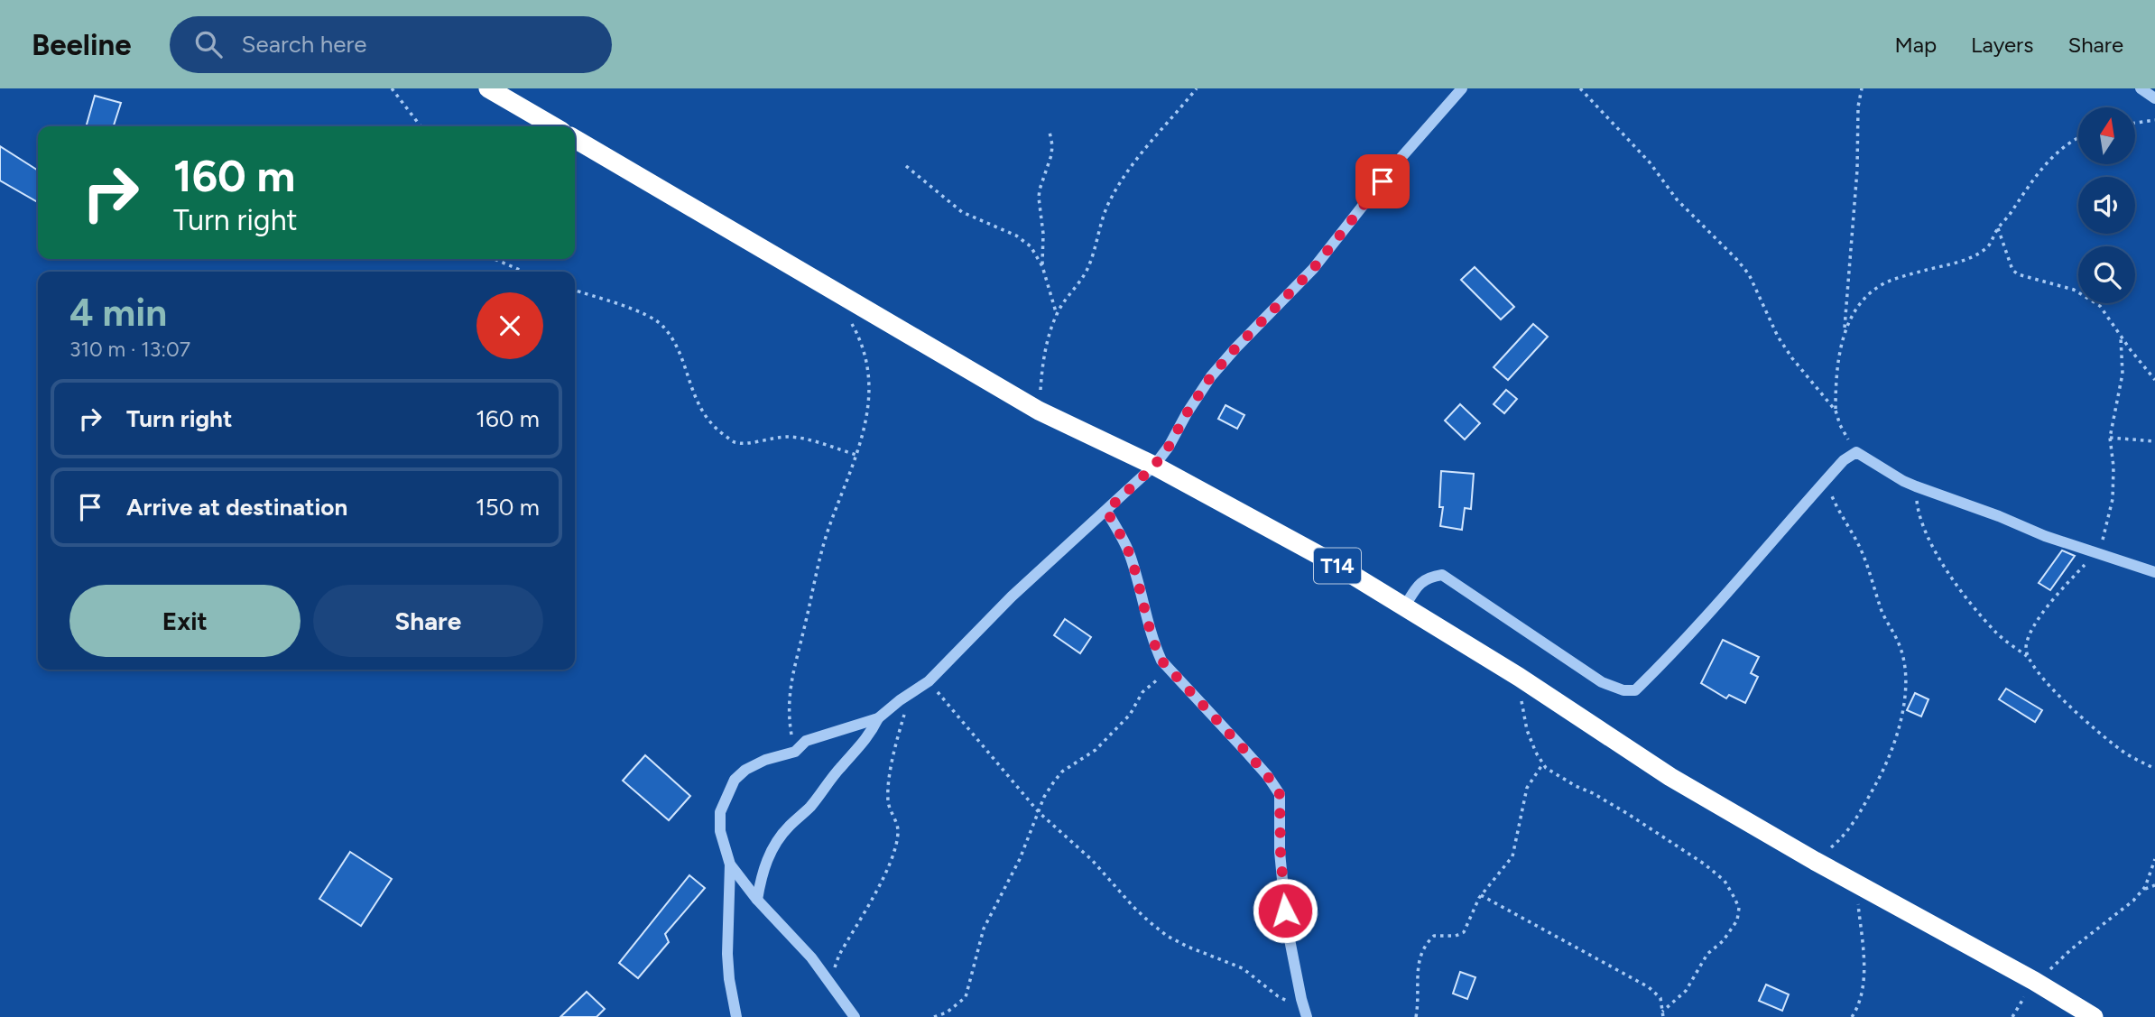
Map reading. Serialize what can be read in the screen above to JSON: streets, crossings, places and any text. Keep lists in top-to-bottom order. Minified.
{"streets":{"highway":["T14"]},"north":"top","page":{"header":"Beeline","search":"Search here","nav":["Map","Layers","Share"],"turn":["160 m","Turn right"],"heading":["4 min","310 m · 13:07"],"list":[{"name":"Turn right","value":"160 m"},{"name":"Arrive at destination","value":"150 m"}],"buttons":["Exit","Share"]}}
